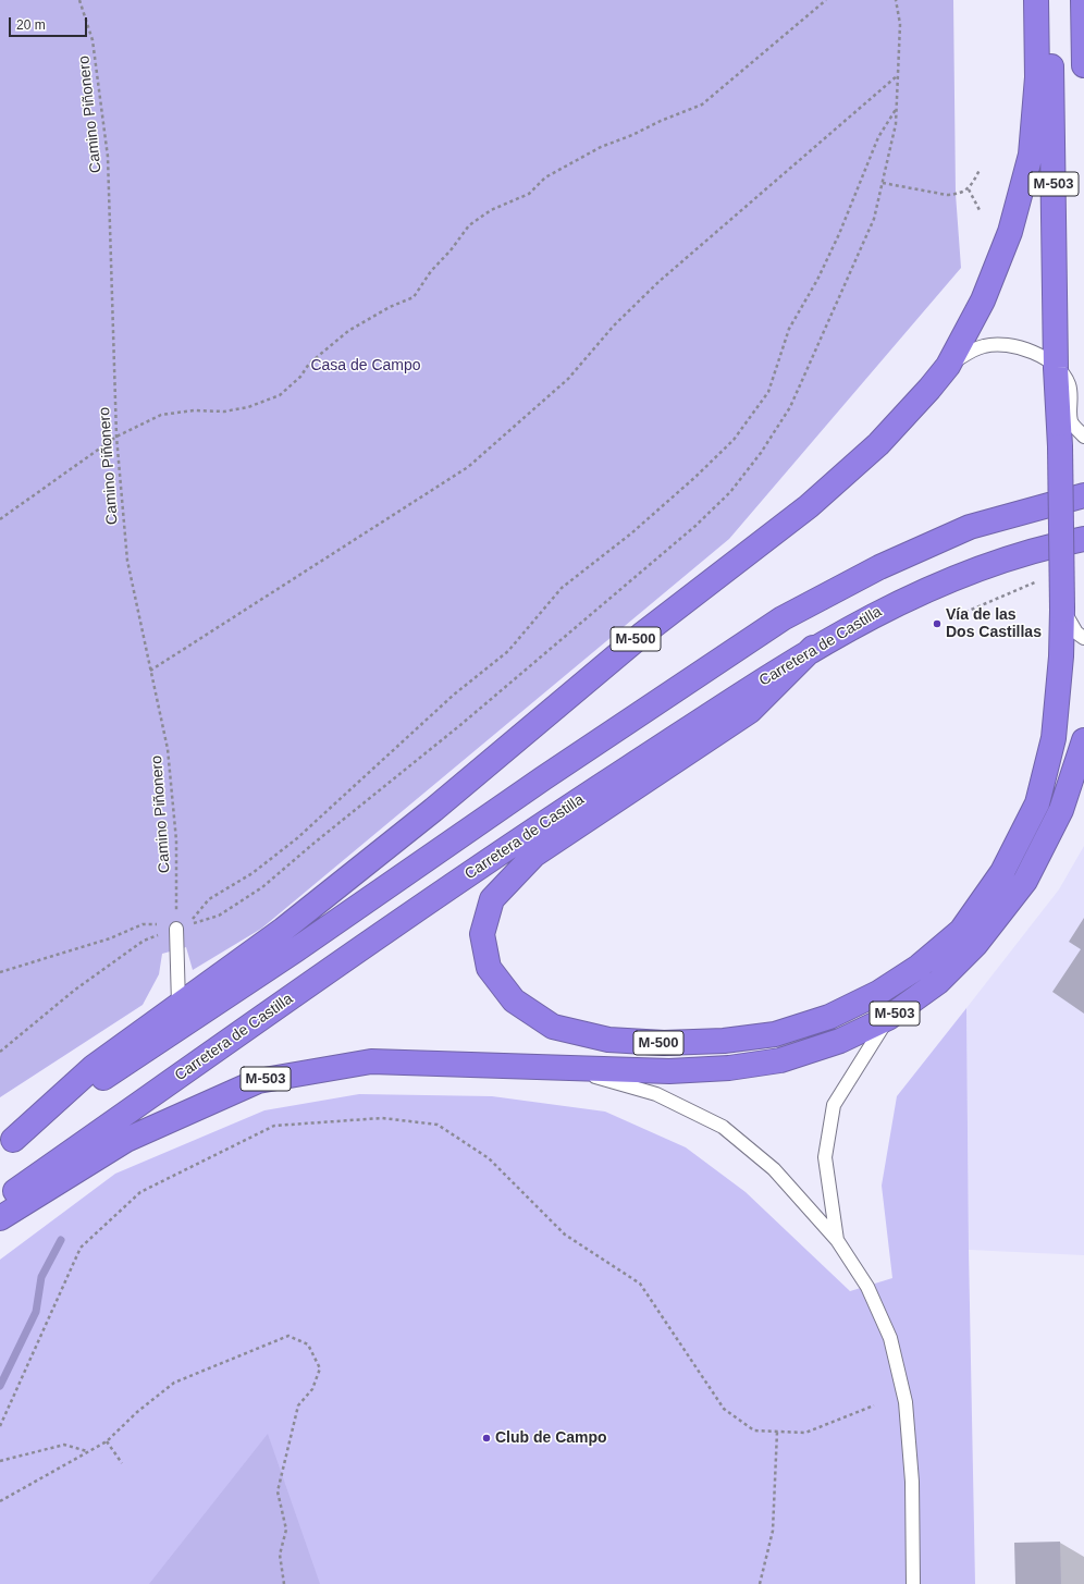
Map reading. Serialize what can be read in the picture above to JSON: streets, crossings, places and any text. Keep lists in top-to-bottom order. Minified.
{"streets":{"highway":["M-503","M-500","Carretera de Castilla"],"path":["Camino Piñonero"]},"crossings":[["M-503","M-500"],["M-500","Carretera de Castilla"]],"parks":["Casa de Campo"],"places":["Vía de las Dos Castillas","Club de Campo"],"scale_bar":"20 m"}
